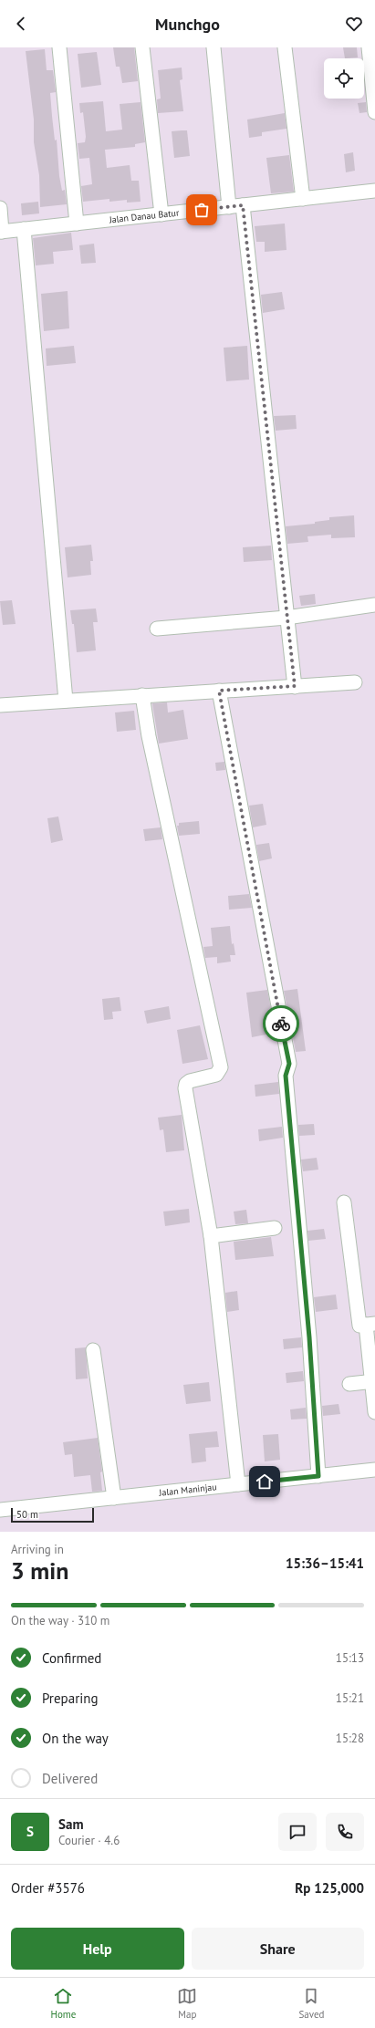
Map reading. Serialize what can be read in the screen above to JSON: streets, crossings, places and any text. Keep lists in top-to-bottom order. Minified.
{"streets":{"street":["Jalan Danau Batur","Jalan Maninjau"]},"scale_bar":"50 m","page":{"header":"Munchgo","scale":"50 m","heading":["3 min","Arriving in","15:36–15:41"],"panel":["Sam","Courier · 4.6","Order #3576","Rp 125,000"],"bar":"On the way · 310 m","list":[["Confirmed","15:13"],["Preparing","15:21"],["On the way","15:28"],"Delivered"],"round":"S","buttons":["Help","Share"],"tabs":["Home","Map","Saved"]}}
